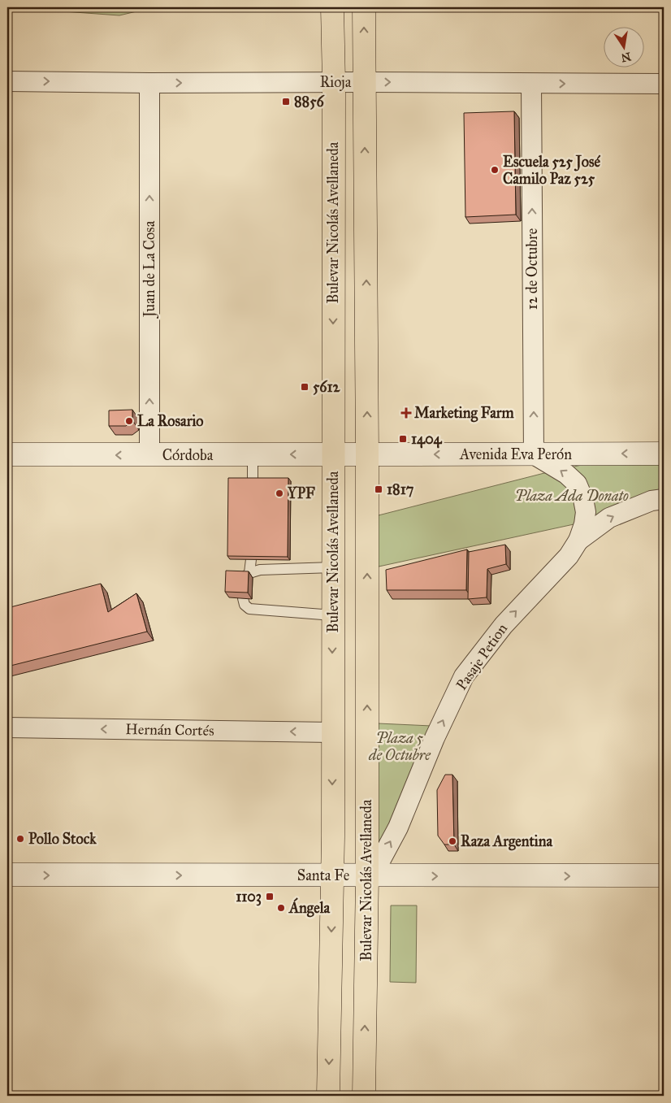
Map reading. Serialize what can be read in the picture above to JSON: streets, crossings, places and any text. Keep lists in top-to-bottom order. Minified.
{"streets":{"main road":["Bulevar Nicolás Avellaneda","Avenida Eva Perón","Córdoba","Santa Fe"],"street":["Rioja","Juan de La Cosa","12 de Octubre","Pasaje Petion","Hernán Cortés"]},"crossings":[["Rioja","Bulevar Nicolás Avellaneda"],["Rioja","Juan de La Cosa"],["Rioja","12 de Octubre"],["Bulevar Nicolás Avellaneda","Avenida Eva Perón"],["Bulevar Nicolás Avellaneda","Córdoba"],["Bulevar Nicolás Avellaneda","Pasaje Petion"],["Bulevar Nicolás Avellaneda","Hernán Cortés"],["Bulevar Nicolás Avellaneda","Santa Fe"],["Juan de La Cosa","Córdoba"],["12 de Octubre","Avenida Eva Perón"],["12 de Octubre","Pasaje Petion"],["Avenida Eva Perón","Córdoba"],["Avenida Eva Perón","Pasaje Petion"],["Pasaje Petion","Santa Fe"]],"one_way":["Rioja","Juan de La Cosa","12 de Octubre","Avenida Eva Perón","Córdoba","Pasaje Petion","Hernán Cortés","Santa Fe"],"parks":["Plaza Ada Donato","Plaza 5 de Octubre"],"places":{"transit":["8856","5612","1404","1817","1103"],"other":["Escuela 525 José Camilo Paz 525","La Rosario","YPF","Pollo Stock","Raza Argentina","Ángela"],"health":["Marketing Farm"]},"north":"bottom"}
